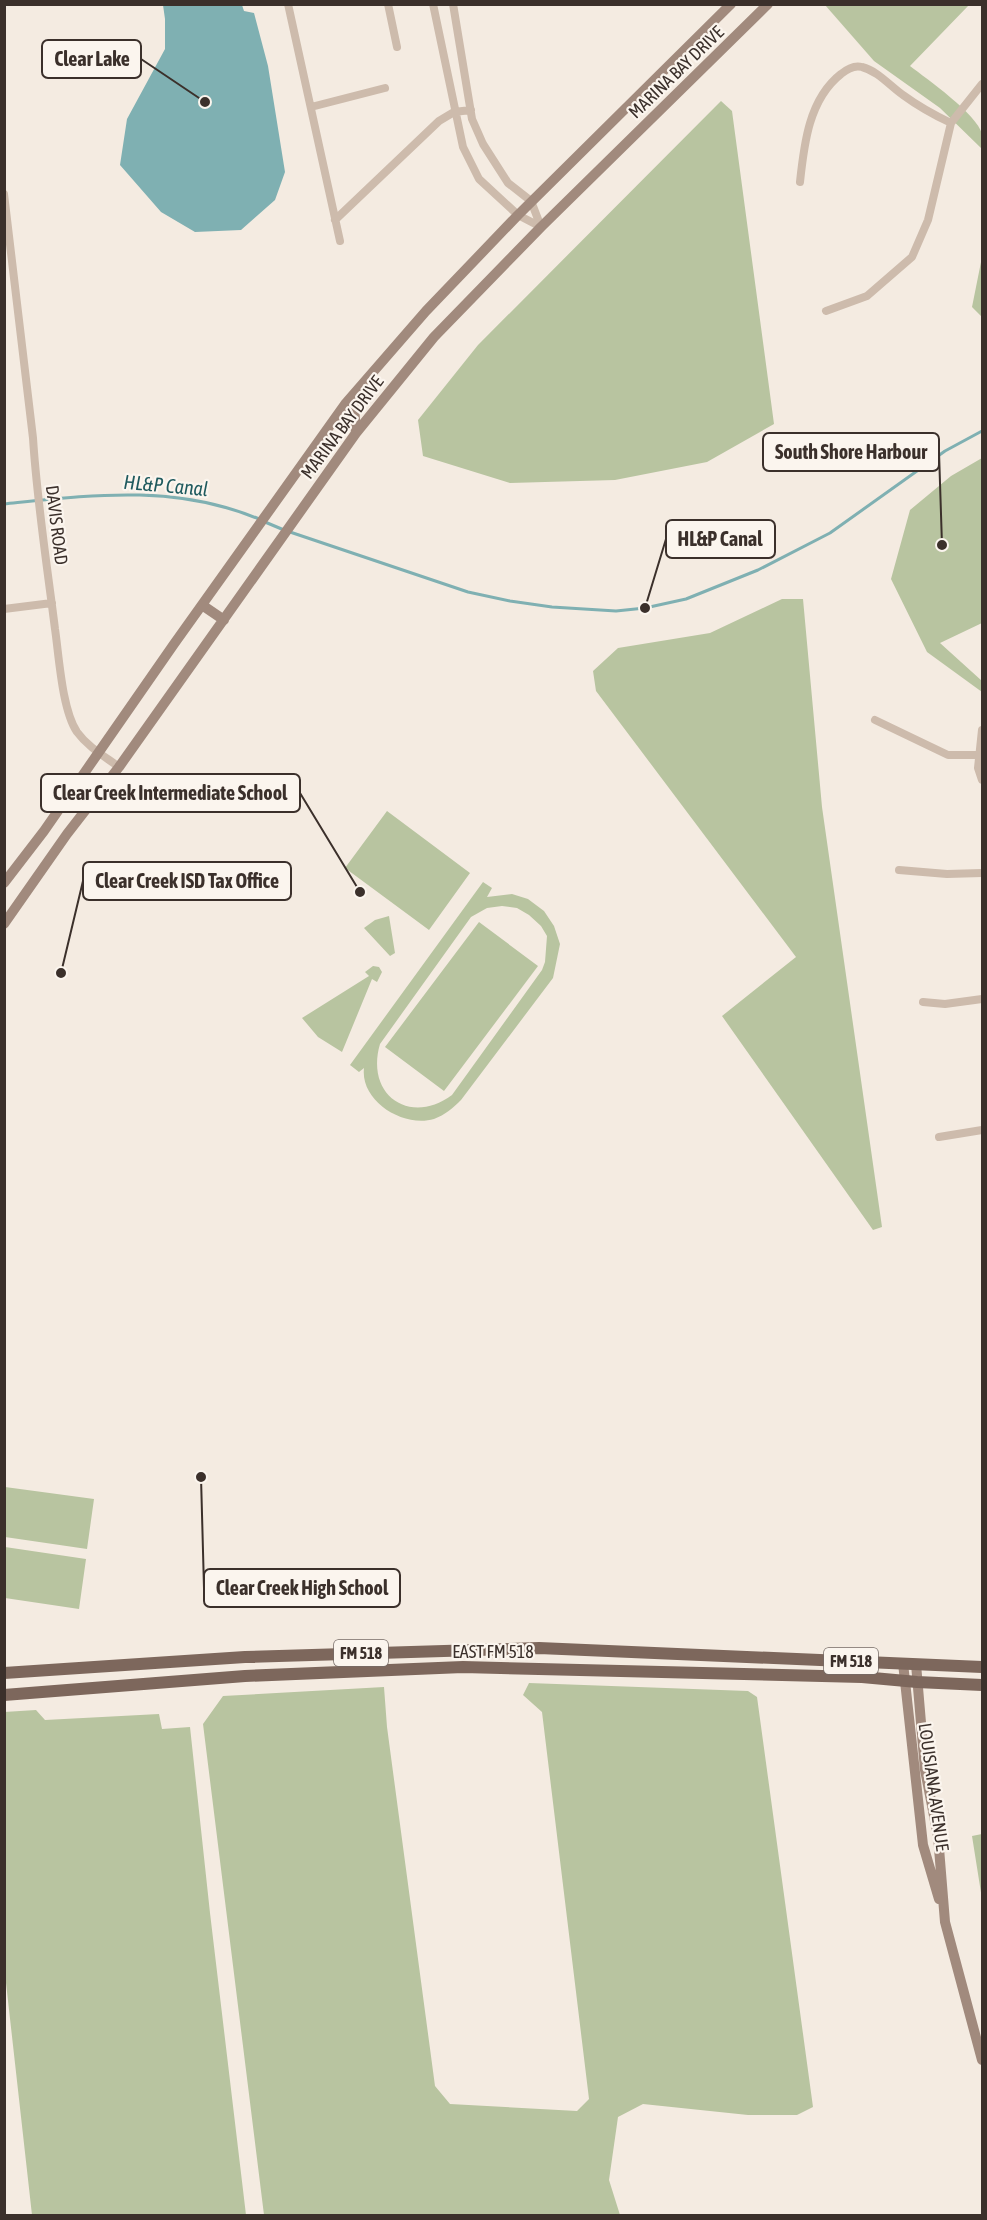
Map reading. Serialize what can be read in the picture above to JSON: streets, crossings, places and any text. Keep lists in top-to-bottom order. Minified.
{"streets":{"main road":["MARINA BAY DRIVE","EAST FM 518","FM 518","LOUISIANA AVENUE"],"street":["DAVIS ROAD"]},"crossings":[["MARINA BAY DRIVE","DAVIS ROAD"],["EAST FM 518","LOUISIANA AVENUE"]],"water":["HL&P Canal"],"places":["Clear Lake","South Shore Harbour","HL&P Canal","Clear Creek Intermediate School","Clear Creek ISD Tax Office","Clear Creek High School"]}
